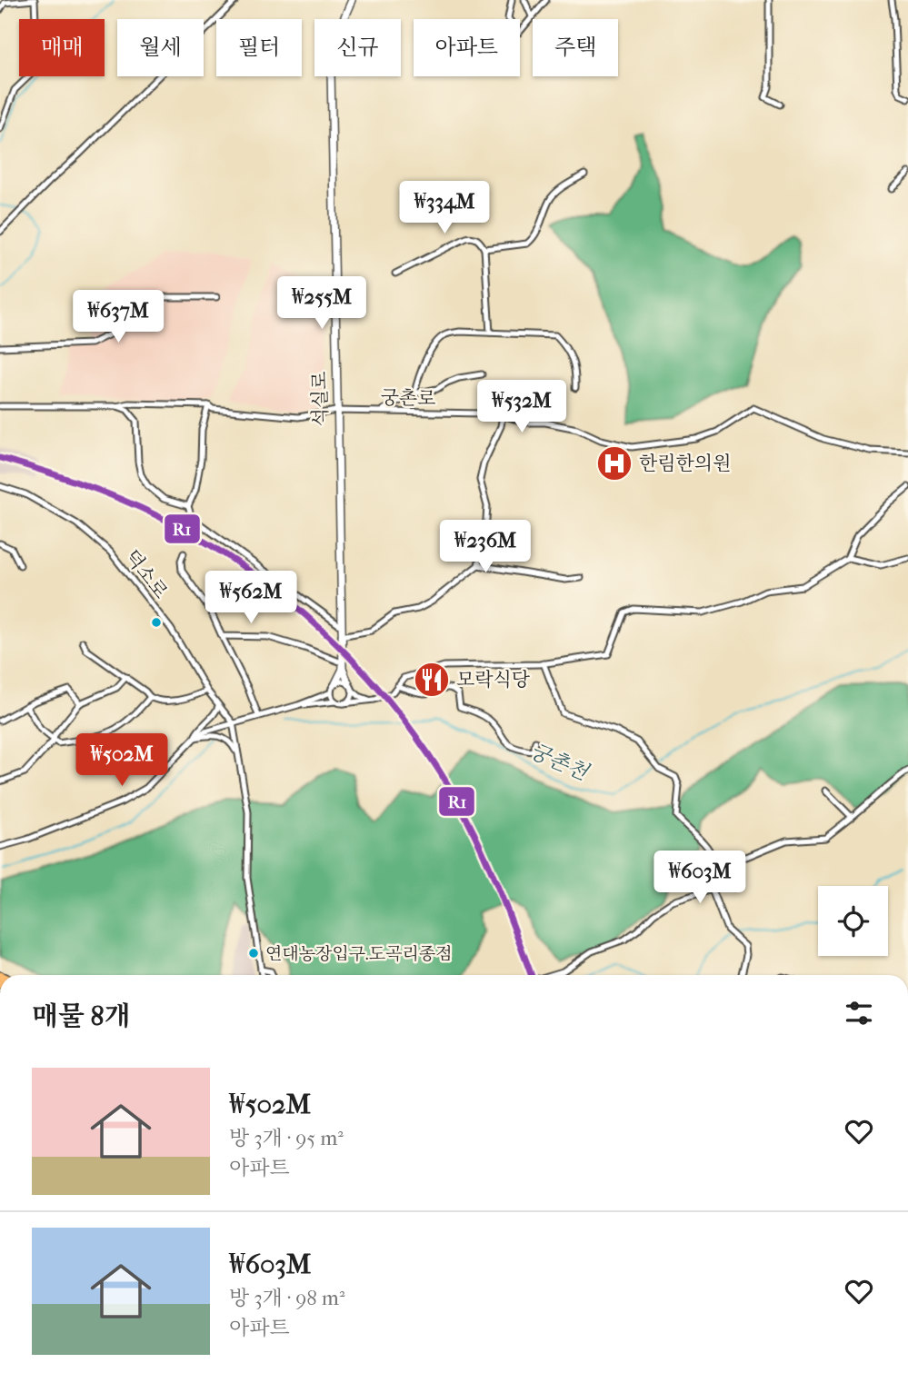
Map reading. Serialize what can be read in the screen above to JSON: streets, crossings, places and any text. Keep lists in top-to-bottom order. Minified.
{"streets":{"street":["궁촌로","석실로","덕소로"]},"crossings":[["궁촌로","석실로"]],"water":["궁촌천"],"places":{"hospital":["한림한의원"],"restaurant":["모락식당"],"other":["연대농장입구.도곡리종점"]},"lines":["transit line R1"],"page":{"chip":["매매","월세","필터","신규","아파트","주택"],"price":["₩334M","₩255M","₩637M","₩532M","₩236M","₩562M","₩502M","₩603M"],"heading":"매물 8개","list":[{"name":"₩502M","note":"방 3개 · 95 m² · 아파트"},{"name":"₩603M","note":"방 3개 · 98 m² · 아파트"}]}}
